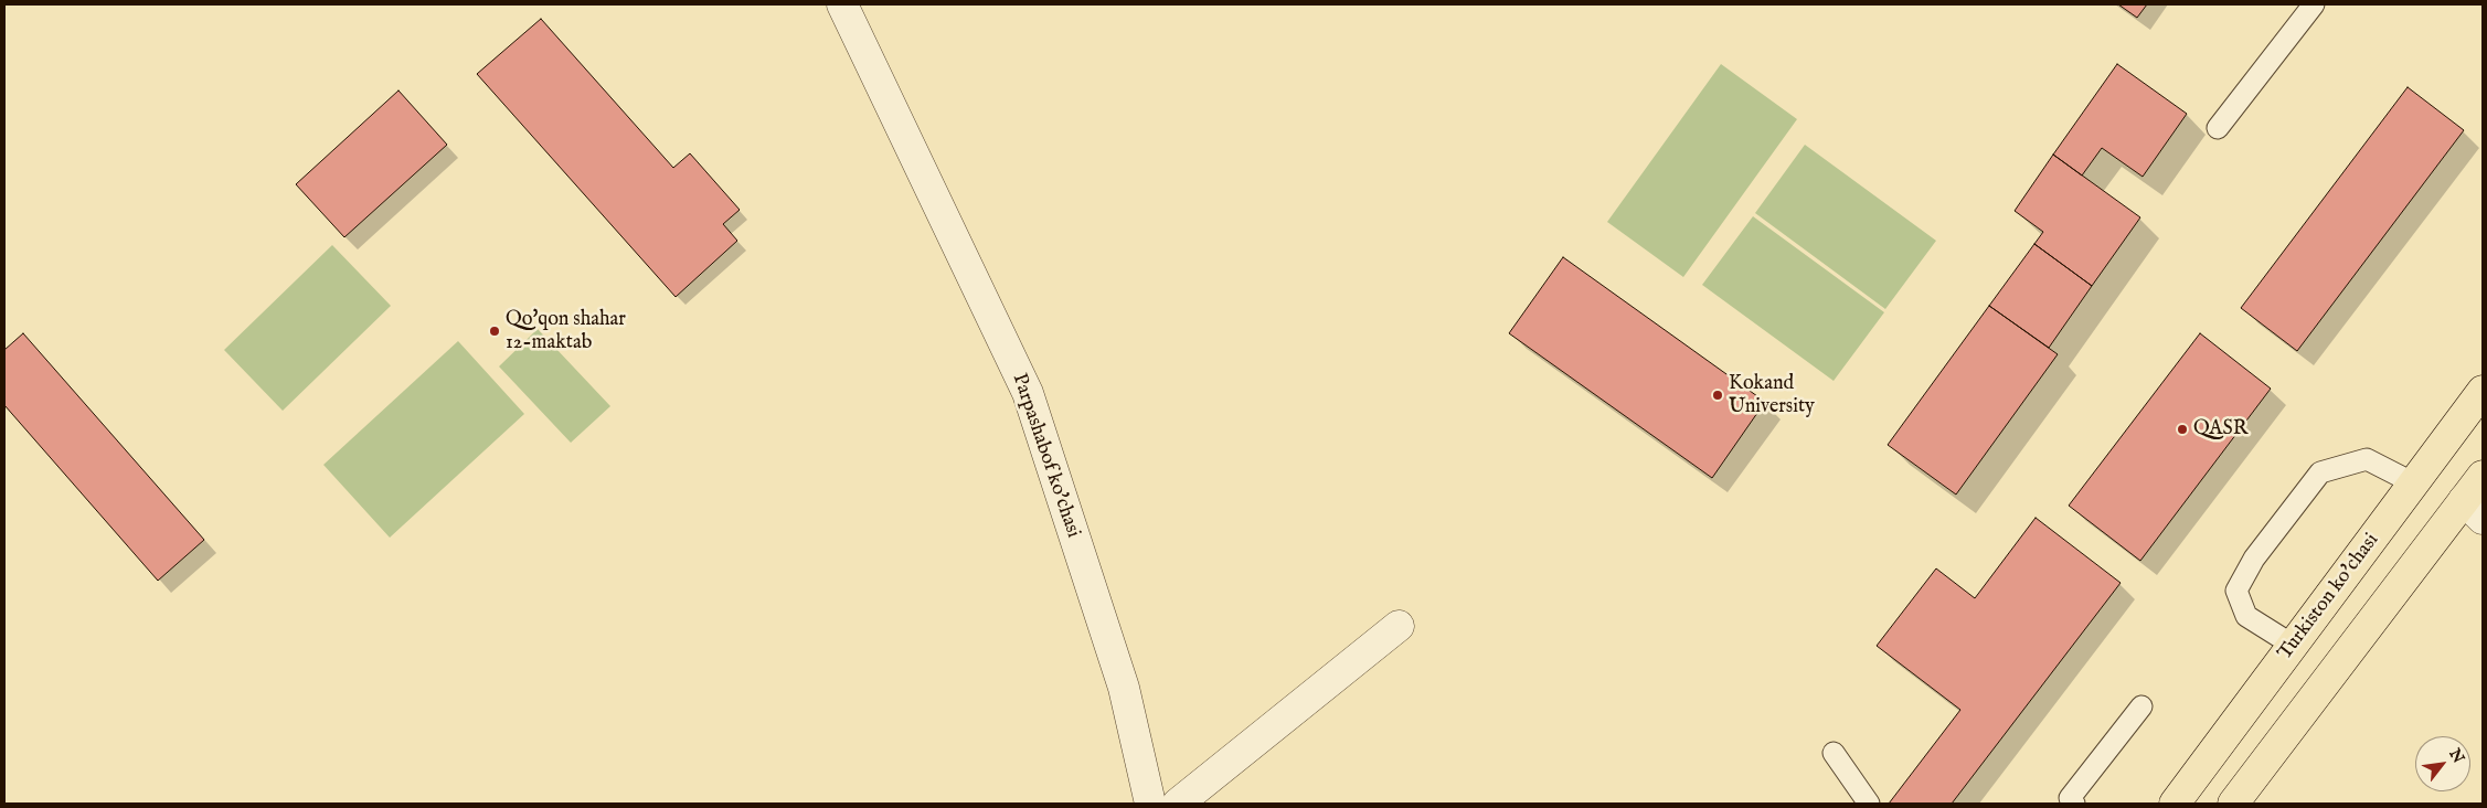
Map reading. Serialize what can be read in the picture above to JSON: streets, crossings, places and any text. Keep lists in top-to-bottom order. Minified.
{"streets":{"main road":["Turkiston ko'chasi"],"street":["Parpashabof ko'chasi"]},"places":["Qo'qon shahar 12-maktab","Kokand University","QASR"],"north":"top right"}
